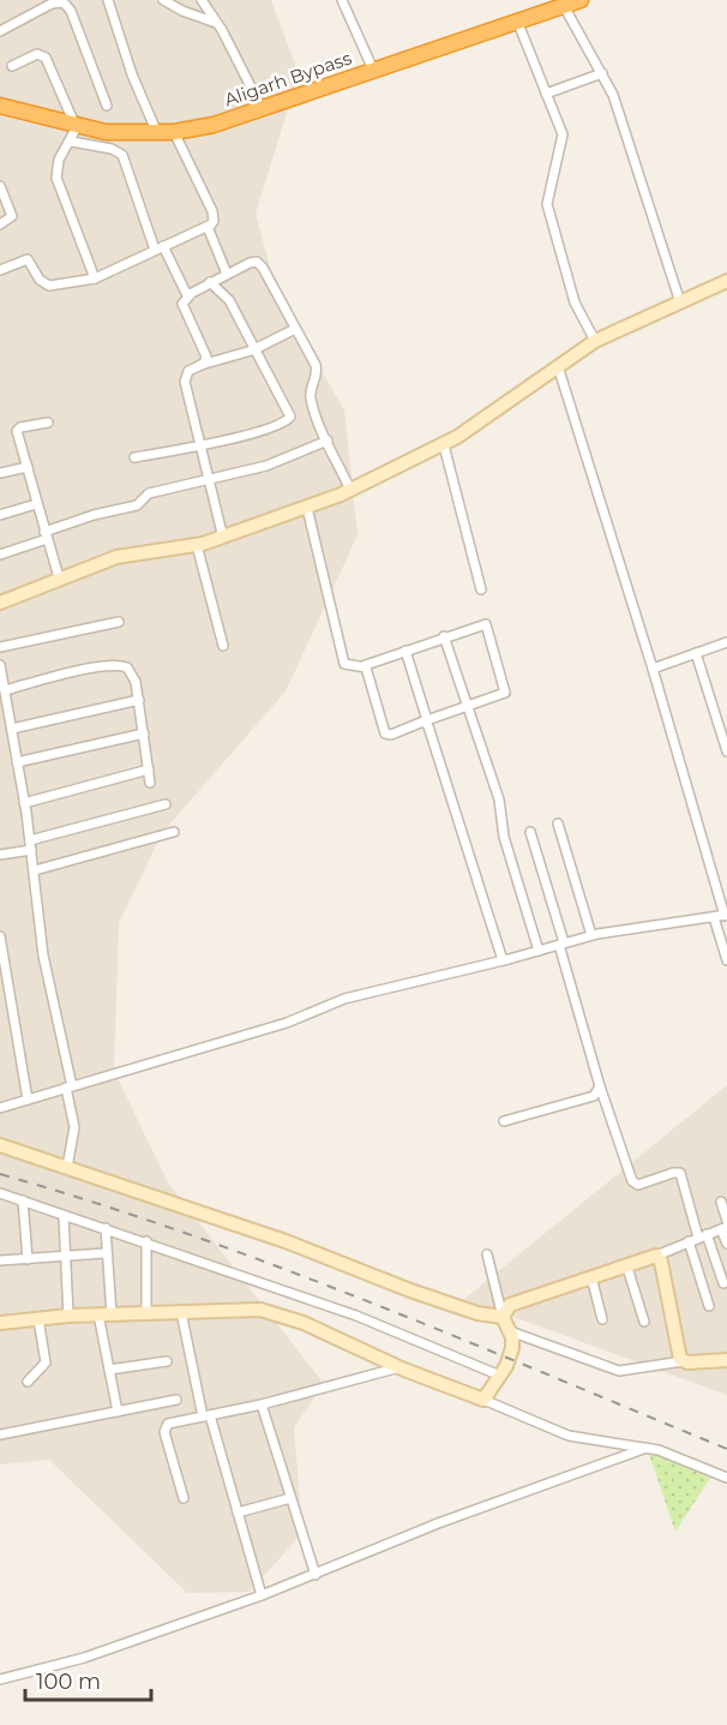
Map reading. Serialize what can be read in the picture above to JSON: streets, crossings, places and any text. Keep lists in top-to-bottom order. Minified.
{"streets":{"highway":["Aligarh Bypass"]},"scale_bar":"100 m"}
